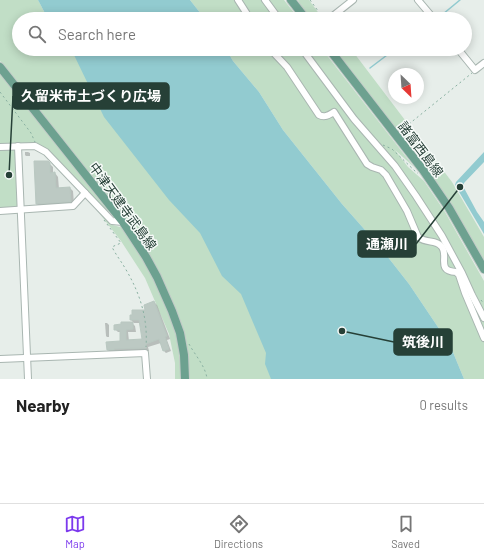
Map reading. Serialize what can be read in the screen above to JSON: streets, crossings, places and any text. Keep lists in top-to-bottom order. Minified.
{"streets":{"main road":["諸富西島線","中津天建寺武島線"]},"places":["久留米市土づくり広場","通瀬川","筑後川"],"north":"bottom right","page":{"search":"Search here","heading":["Nearby","0 results"],"nav":["Map","Directions","Saved"]}}
